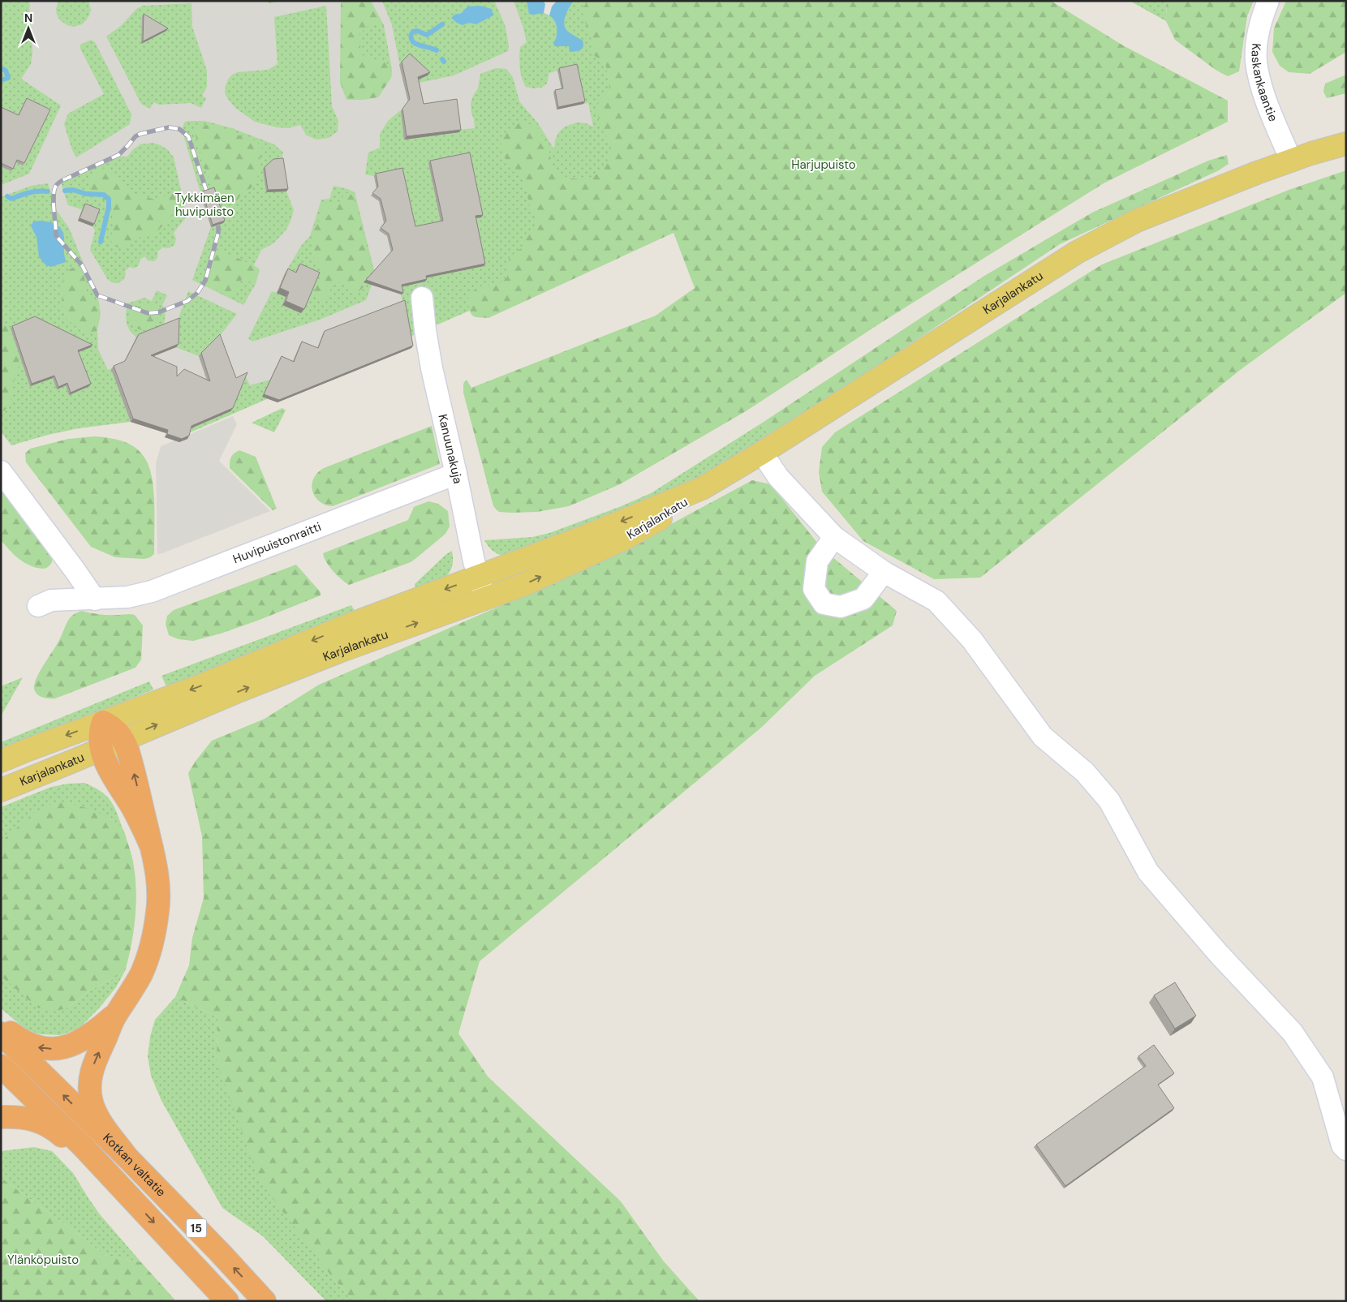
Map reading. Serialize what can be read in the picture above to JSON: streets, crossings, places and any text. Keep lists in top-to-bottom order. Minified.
{"streets":{"highway":["Kotkan valtatie","15"],"main road":["Karjalankatu"],"street":["Kaskankaantie","Kanuunakuja","Huvipuistonraitti"]},"crossings":[["Kaskankaantie","Karjalankatu"],["Karjalankatu","Kanuunakuja"],["Kanuunakuja","Huvipuistonraitti"]],"parks":["Harjupuisto","Tykkimäen huvipuisto","Ylänköpuisto"],"north":"top"}
